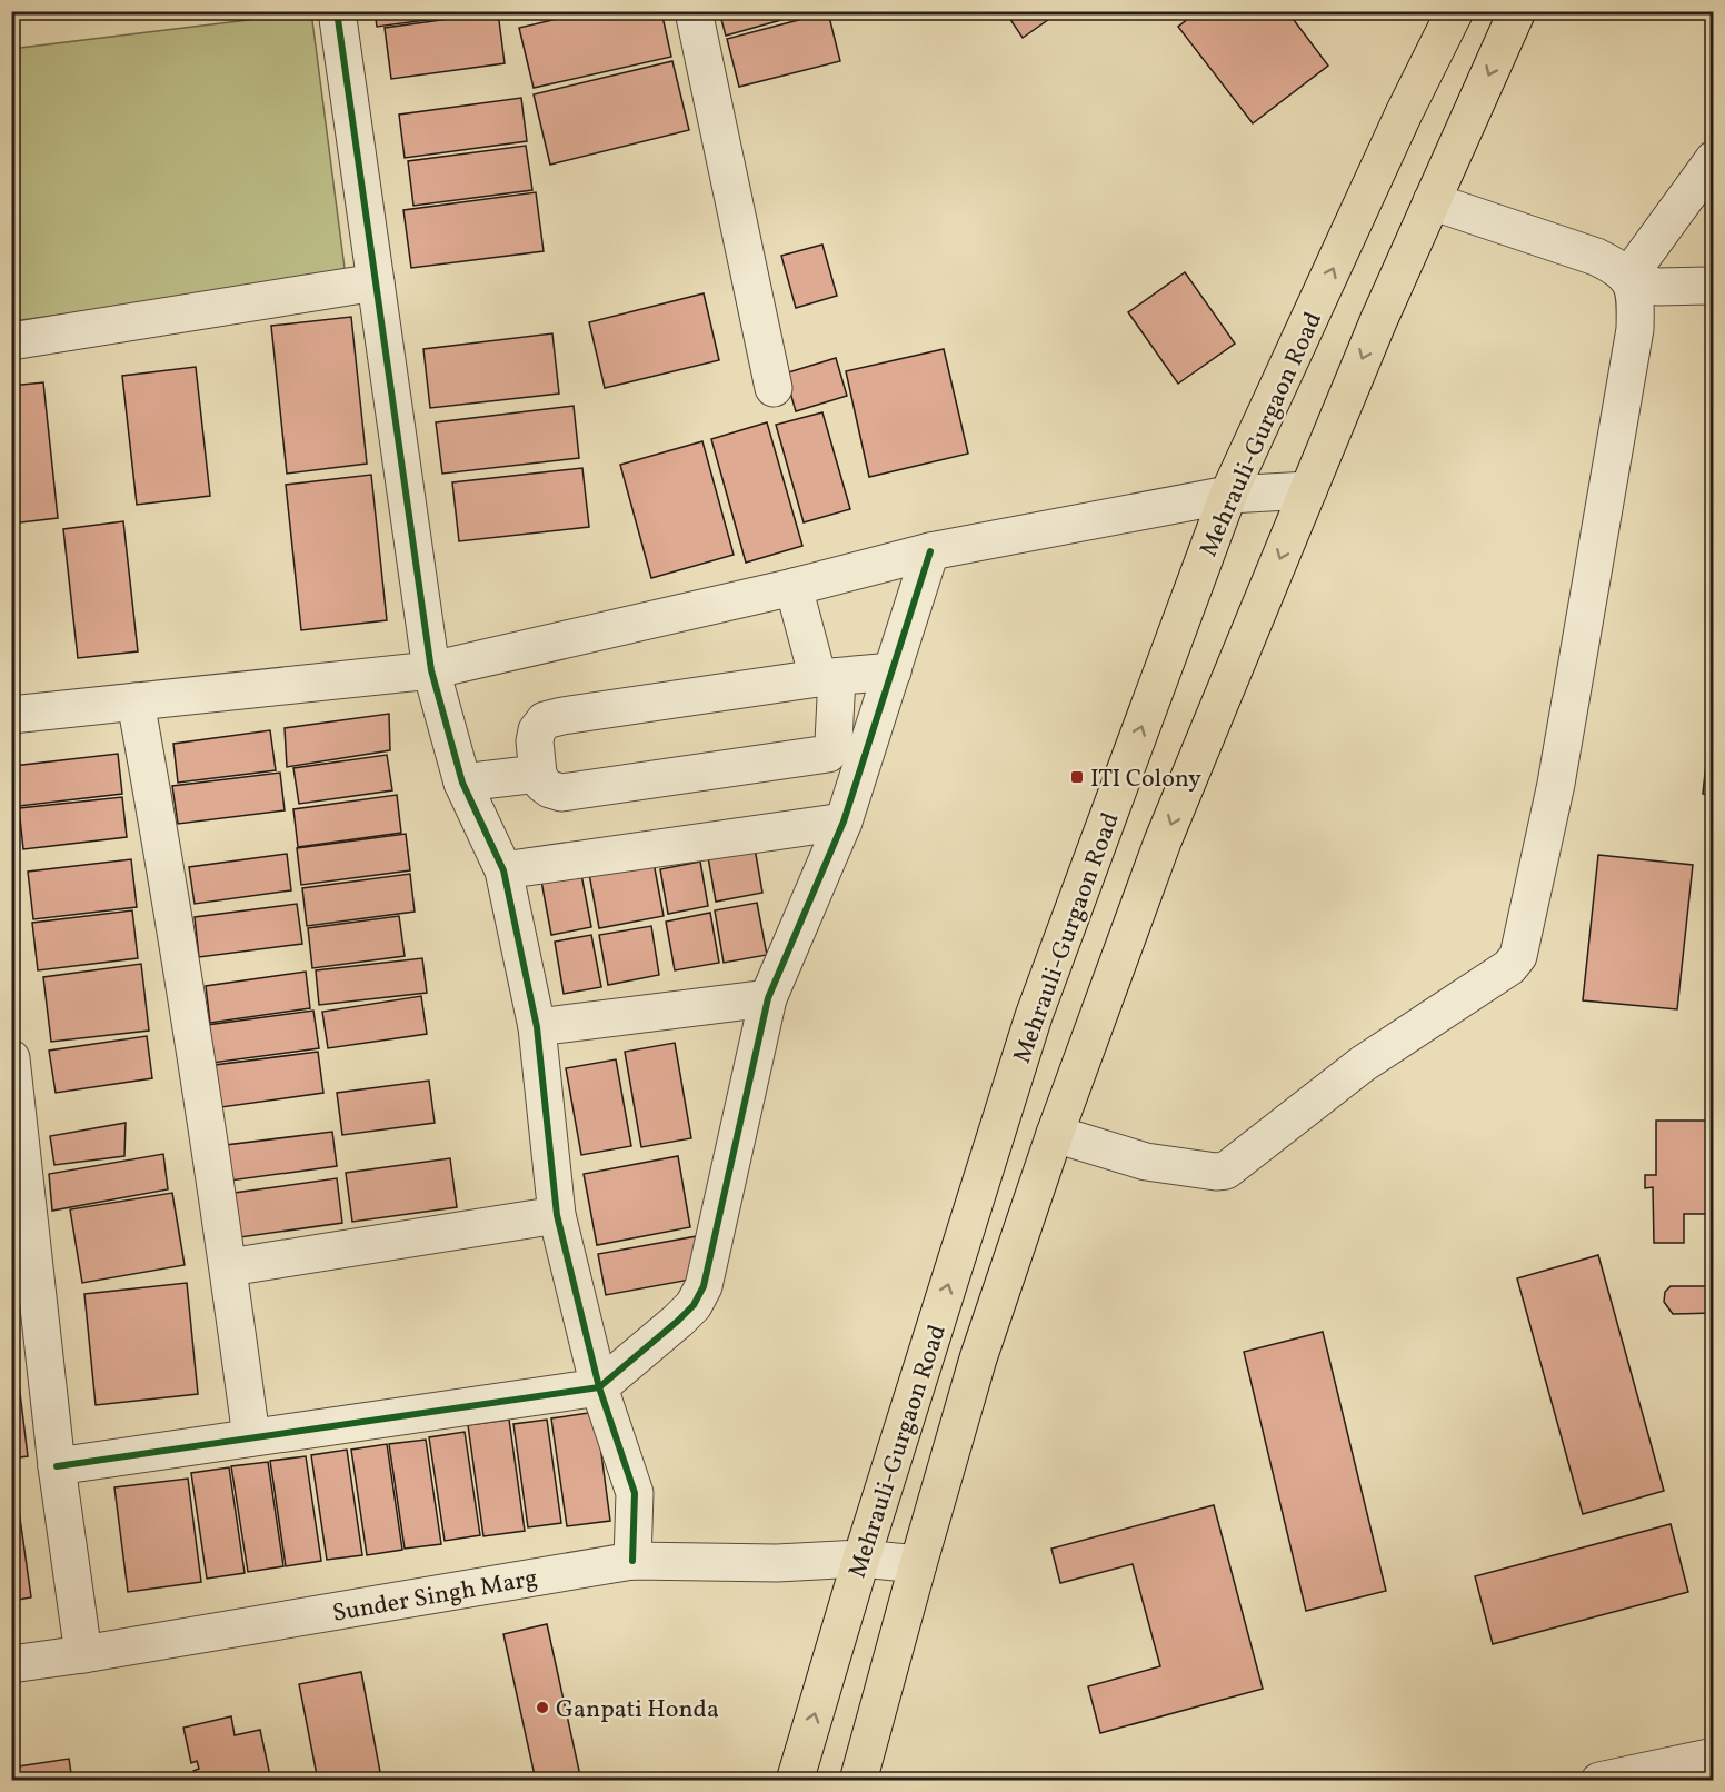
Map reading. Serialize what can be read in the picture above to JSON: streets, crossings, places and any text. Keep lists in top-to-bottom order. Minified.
{"streets":{"main road":["Mehrauli-Gurgaon Road"],"street":["Sunder Singh Marg"]},"crossings":[["Mehrauli-Gurgaon Road","Sunder Singh Marg"]],"places":{"transit":["ITI Colony"],"other":["Ganpati Honda"]}}
